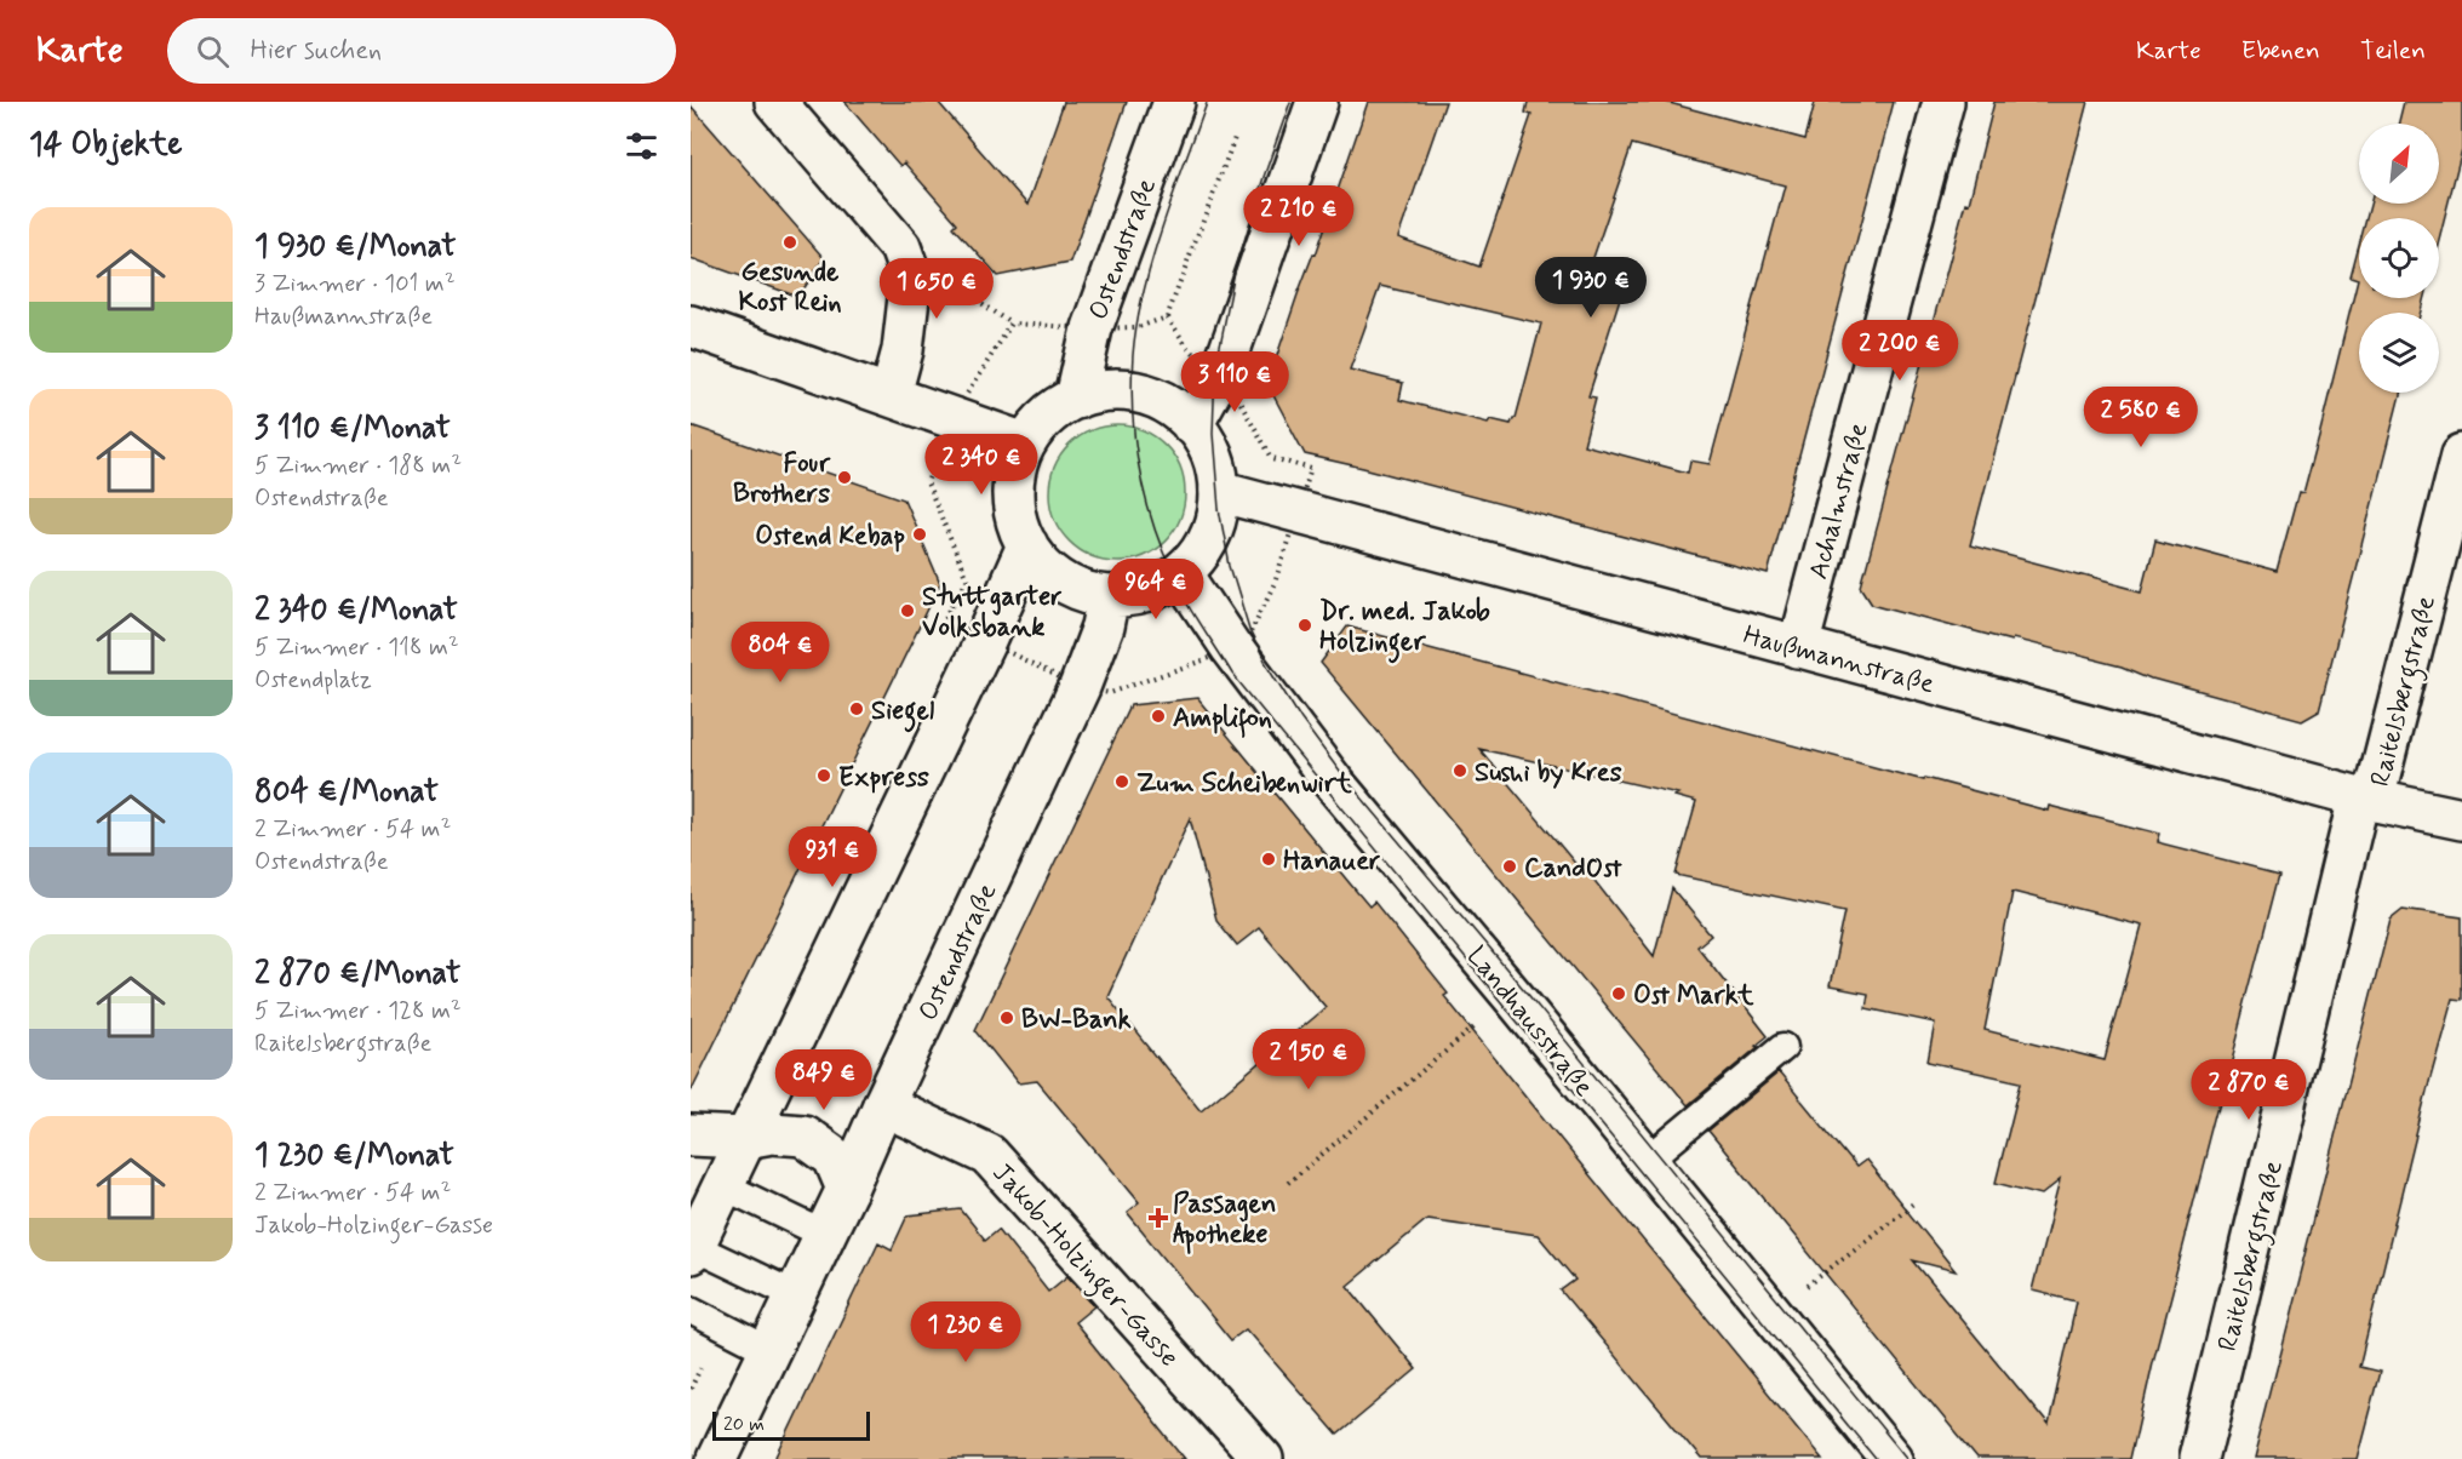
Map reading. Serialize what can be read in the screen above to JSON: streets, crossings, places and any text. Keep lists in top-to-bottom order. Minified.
{"streets":{"street":["Ostendstraße","Achalmstraße","Haußmannstraße","Raitelsbergstraße","Landhausstraße","Jakob-Holzinger-Gasse"]},"crossings":[["Ostendstraße","Haußmannstraße"],["Ostendstraße","Landhausstraße"],["Ostendstraße","Jakob-Holzinger-Gasse"],["Achalmstraße","Haußmannstraße"],["Haußmannstraße","Raitelsbergstraße"],["Haußmannstraße","Landhausstraße"]],"places":{"other":["Gesunde Kost Rein","Four Brothers","Ostend Kebap","Stuttgarter Volksbank","Dr. med. Jakob Holzinger","Siegel","Amplifon","Sushi by Kres","Express","Zum Scheibenwirt","Hanauer","CandOst","Ost Markt","BW-Bank"],"health":["Passagen Apotheke"]},"scale_bar":"20 m","north":"top right","page":{"header":"Karte","search":"Hier suchen","nav":["Karte","Ebenen","Teilen"],"heading":"14 Objekte","price":["2 210 €","1 930 €","1 650 €","2 200 €","3 110 €","2 580 €","2 340 €","964 €","804 €","931 €","2 150 €","849 €","2 870 €","1 230 €"],"list":[{"name":"1 930 €/Monat","note":"3 Zimmer · 101 m² · Haußmannstraße"},{"name":"3 110 €/Monat","note":"5 Zimmer · 188 m² · Ostendstraße"},{"name":"2 340 €/Monat","note":"5 Zimmer · 118 m² · Ostendplatz"},{"name":"804 €/Monat","note":"2 Zimmer · 54 m² · Ostendstraße"},{"name":"2 870 €/Monat","note":"5 Zimmer · 128 m² · Raitelsbergstraße"},{"name":"1 230 €/Monat","note":"2 Zimmer · 54 m² · Jakob-Holzinger-Gasse"}],"scale":"20 m"}}
